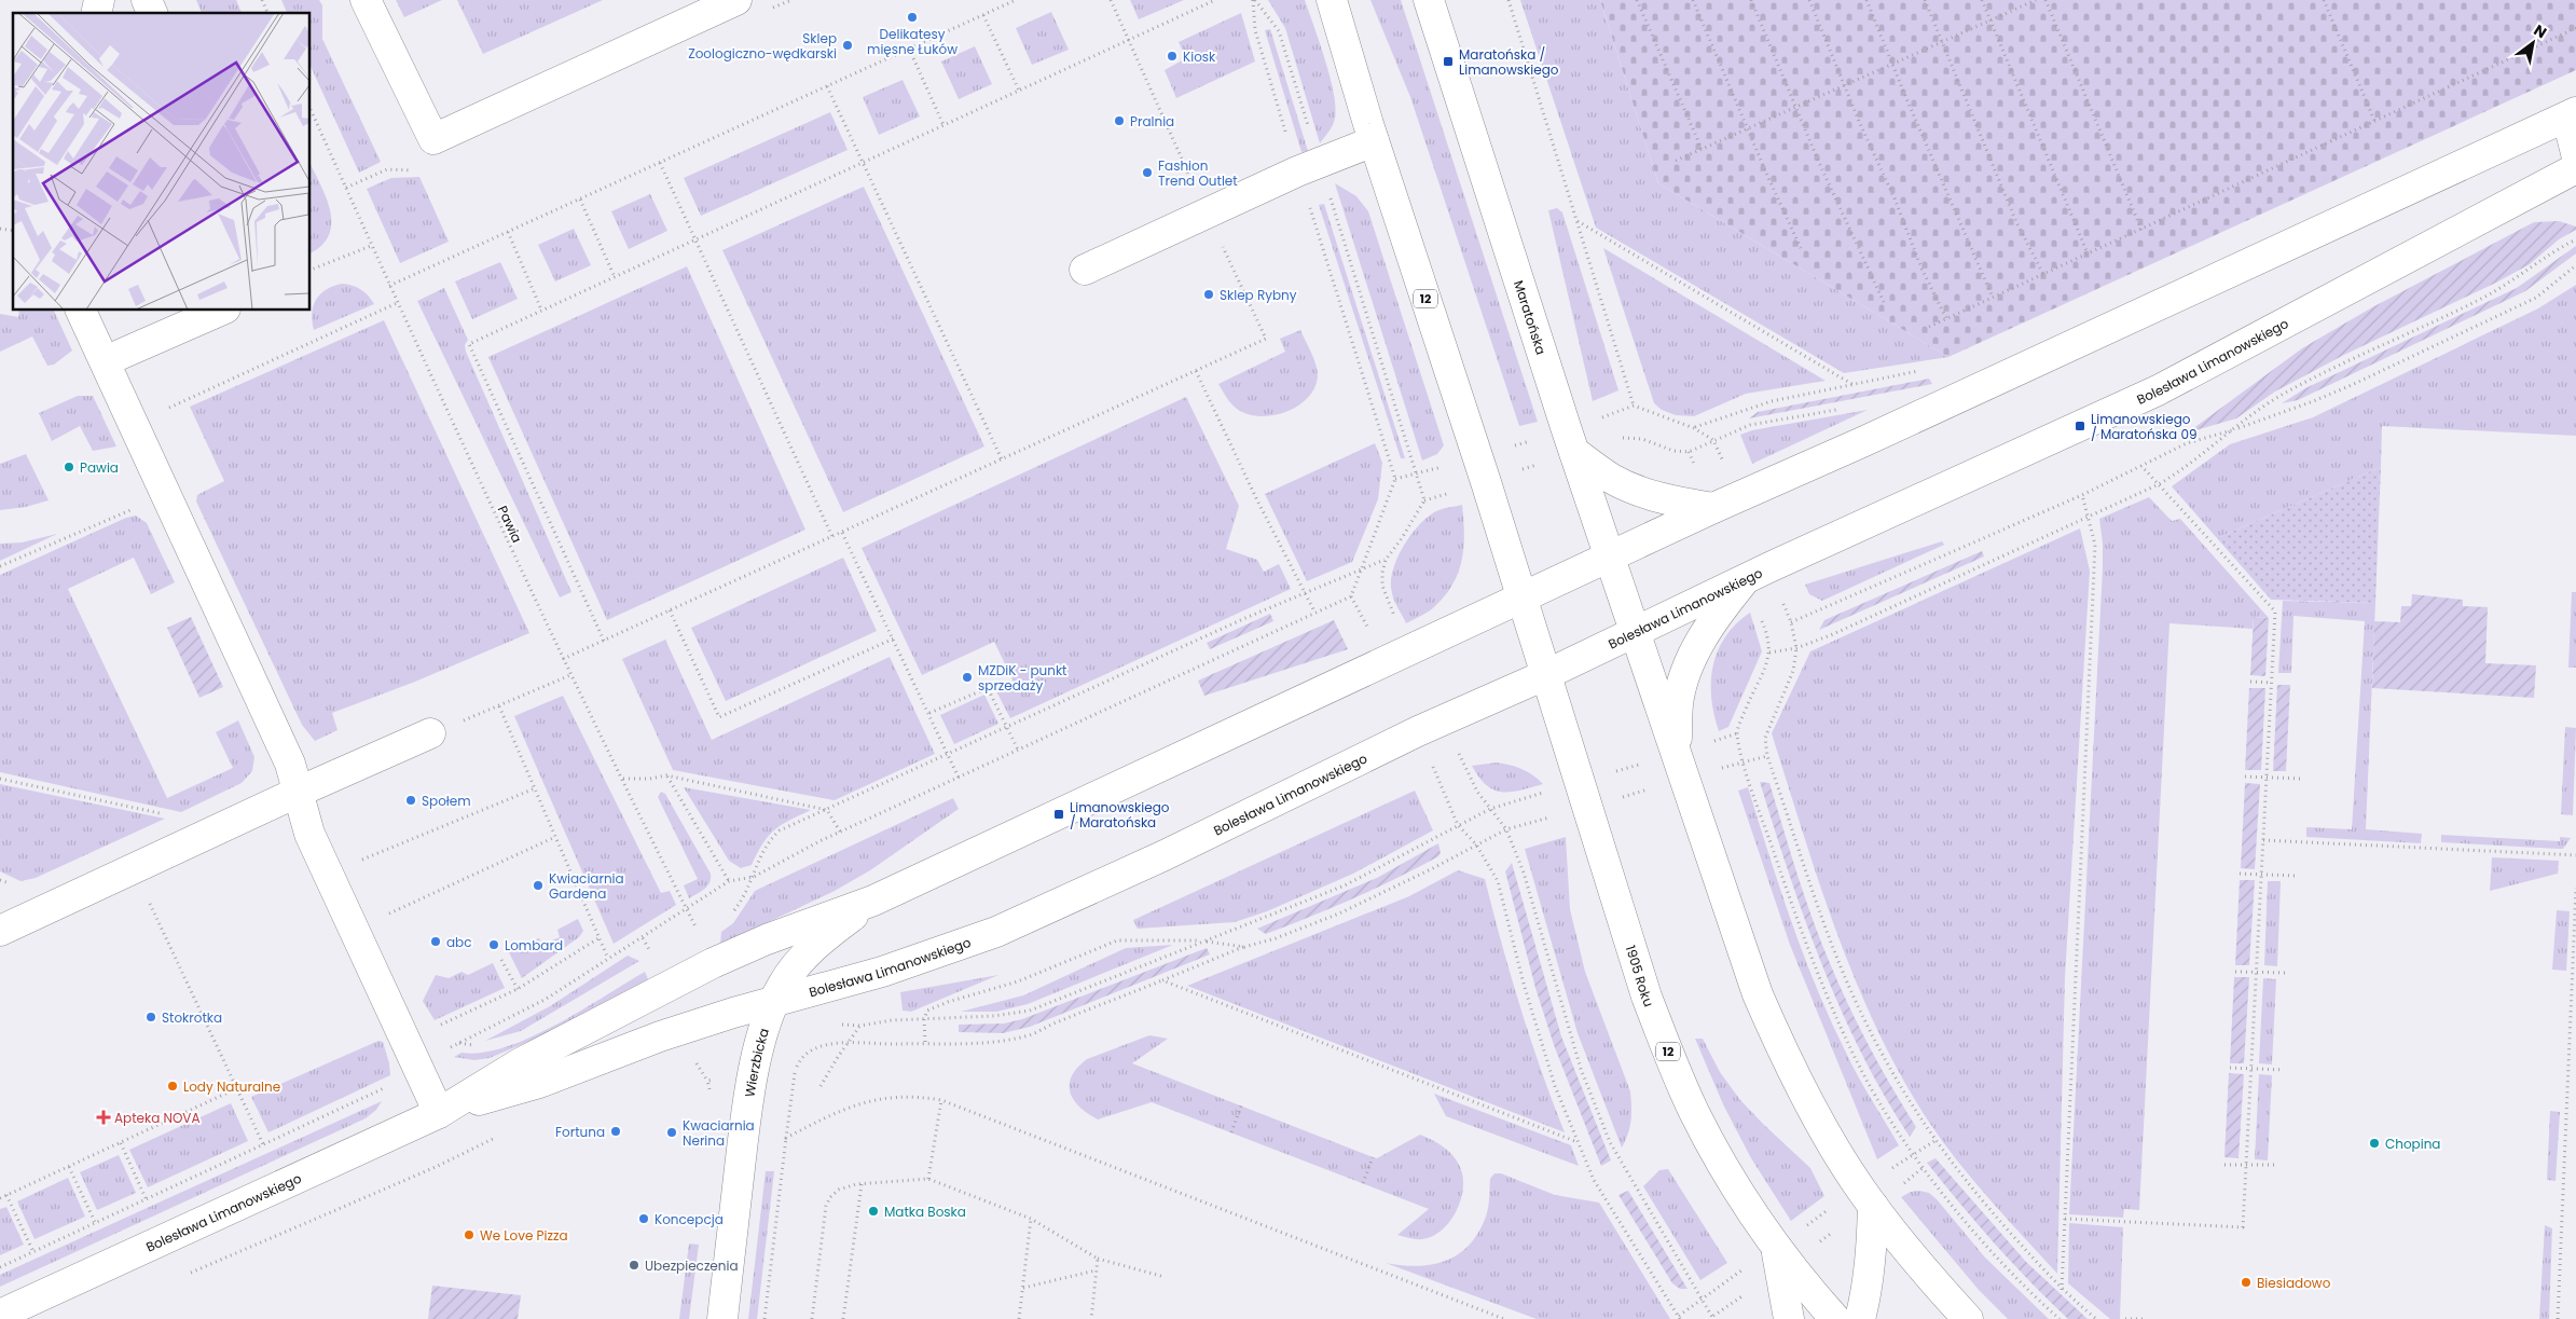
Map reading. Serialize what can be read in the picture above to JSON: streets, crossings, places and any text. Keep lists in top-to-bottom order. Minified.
{"streets":{"street":["12","Maratońska","Bolesława Limanowskiego","1905 Roku","Wierzbicka"],"path":["Pawia"]},"crossings":[["12","Bolesława Limanowskiego"],["12","1905 Roku"],["Maratońska","Bolesława Limanowskiego"],["Bolesława Limanowskiego","1905 Roku"],["Bolesława Limanowskiego","Wierzbicka"]],"places":{"other":["Delikatesy mięsne Łuków","Sklep Zoologiczno-wędkarski","Kiosk","Pralnia","Fashion Trend Outlet","Sklep Rybny","Pawia","MZDiK - punkt sprzedaży","Społem","Kwiaciarnia Gardena","abc","Lombard","Stokrotka","Lody Naturalne","Fortuna","Kwaciarnia Nerina","Chopina","Matka Boska","Koncepcja","We Love Pizza","Ubezpieczenia","Biesiadowo"],"transit":["Maratońska / Limanowskiego","Limanowskiego / Maratońska 09","Limanowskiego / Maratońska"],"health":["Apteka NOVA"]},"north":"top right"}
